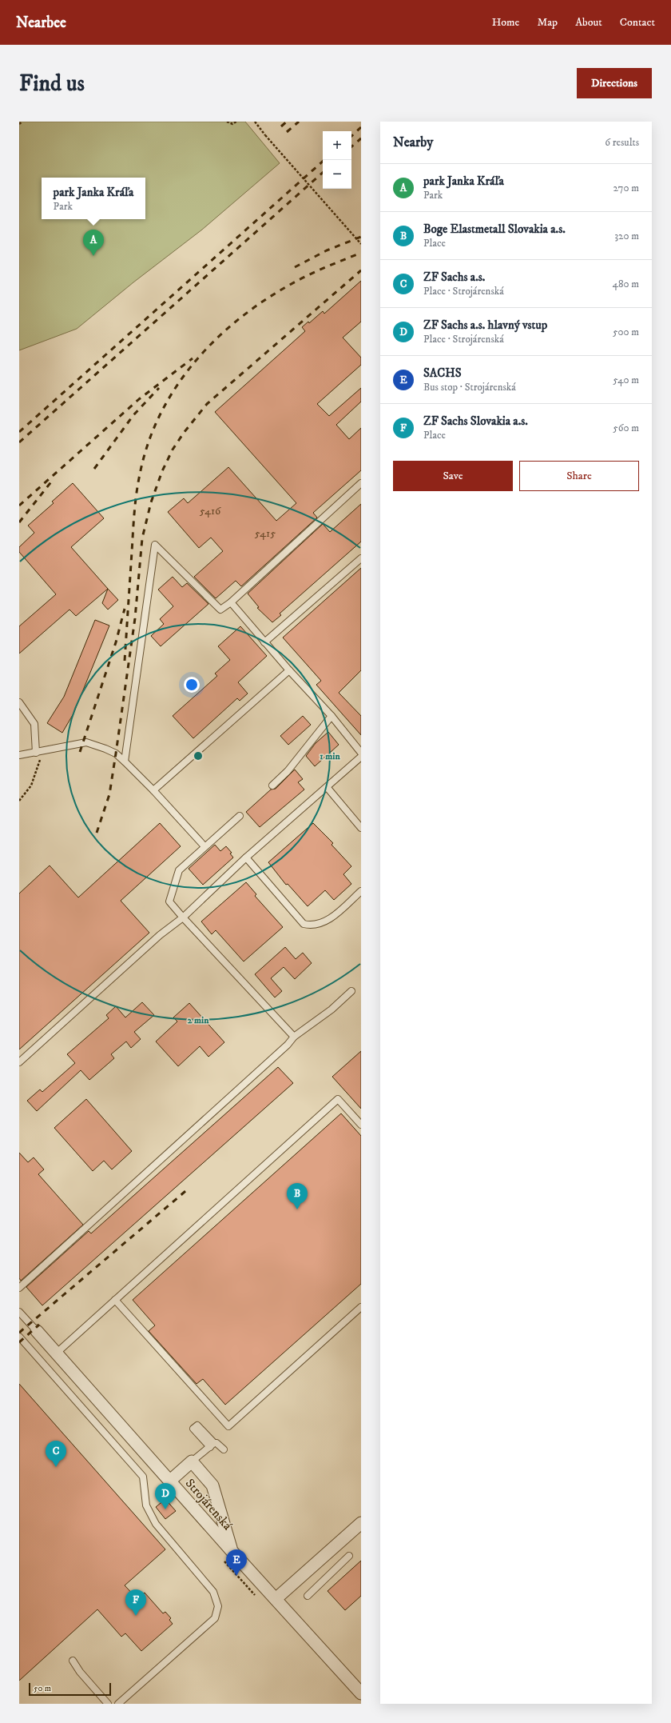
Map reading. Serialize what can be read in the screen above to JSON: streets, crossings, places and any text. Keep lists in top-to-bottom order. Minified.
{"streets":{"street":["Strojárenská"]},"house_numbers":["5416","5415"],"scale_bar":"50 m","page":{"header":"Nearbee","nav":["Home","Map","About","Contact"],"buttons":["Directions",["Save","Share"]],"title":"Find us","heading":["Nearby","6 results"],"map_buttons":["+","−"],"list":[{"mark":"A","name":"park Janka Kráľa","note":"Park","value":"270 m"},{"mark":"B","name":"Boge Elastmetall Slovakia a.s.","note":"Place","value":"320 m"},{"mark":"C","name":"ZF Sachs a.s.","note":"Place · Strojárenská","value":"480 m"},{"mark":"D","name":"ZF Sachs a.s. hlavný vstup","note":"Place · Strojárenská","value":"500 m"},{"mark":"E","name":"SACHS","note":"Bus stop · Strojárenská","value":"540 m"},{"mark":"F","name":"ZF Sachs Slovakia a.s.","note":"Place","value":"560 m"}],"popup":["park Janka Kráľa","Park"],"pins":["A","B","C","D","E","F"],"scale":"50 m"},"rings":["1 min","2 min"]}
